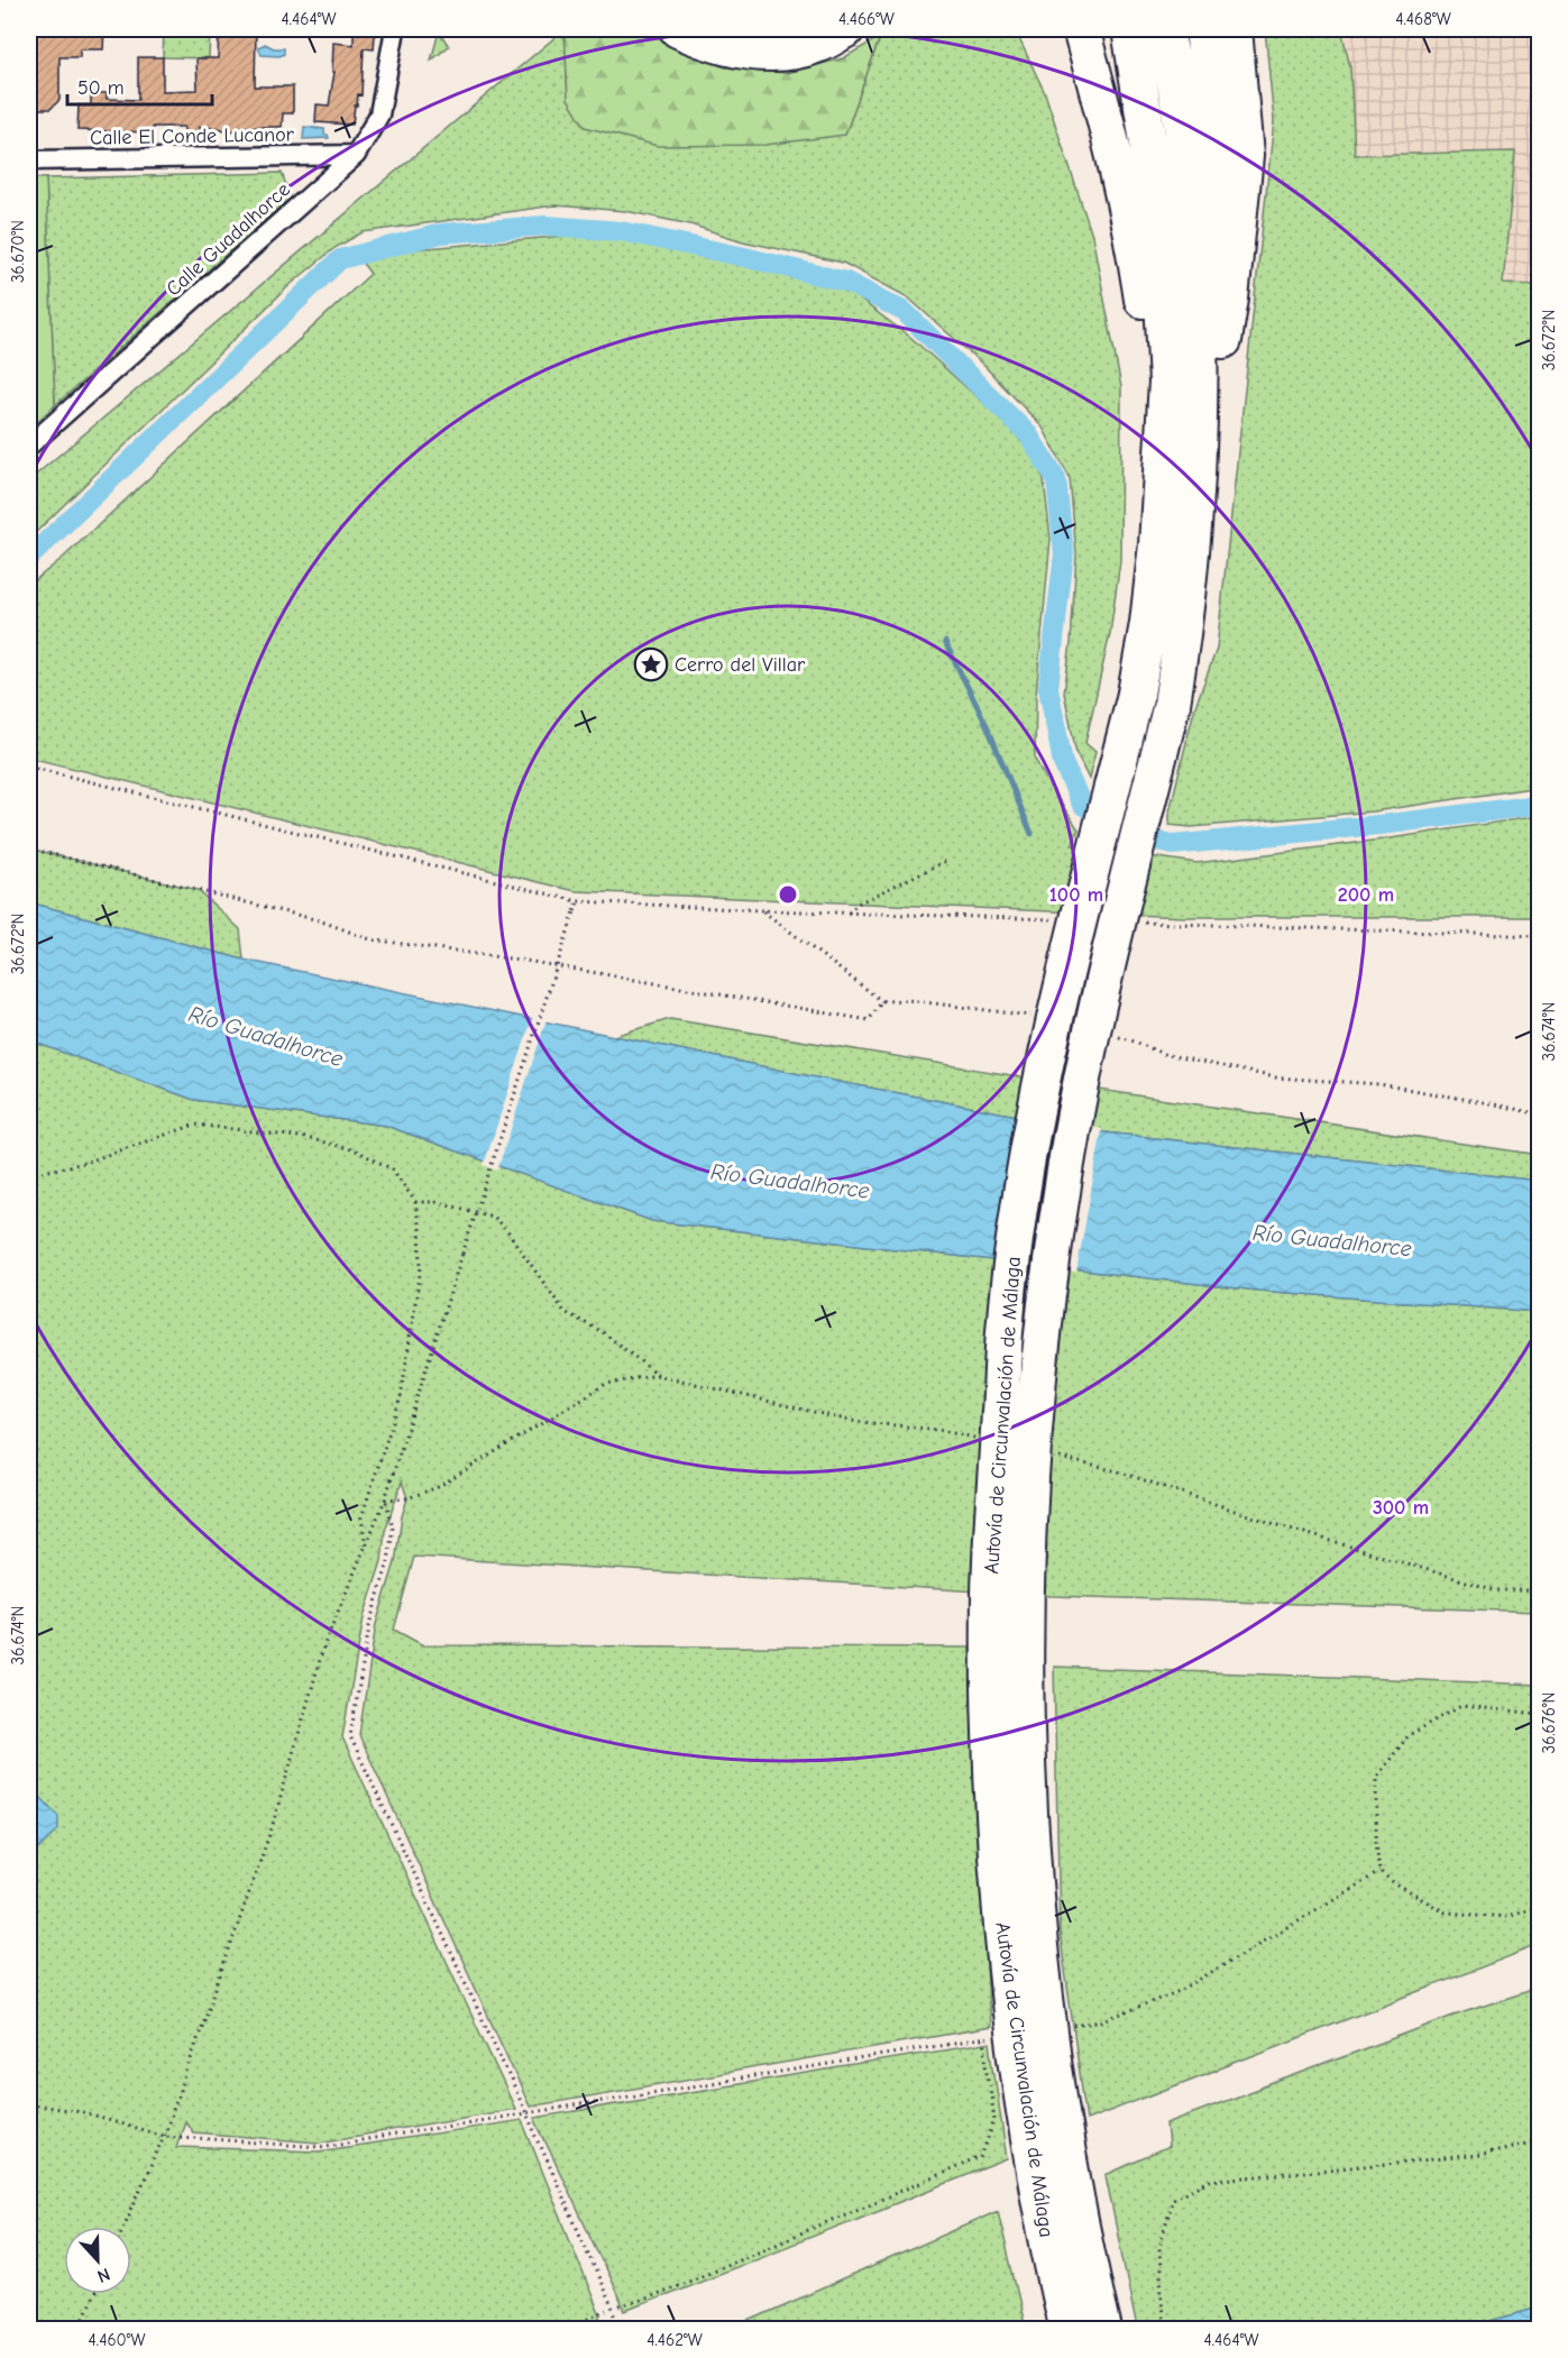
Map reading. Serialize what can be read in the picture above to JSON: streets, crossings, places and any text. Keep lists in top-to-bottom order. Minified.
{"streets":{"highway":["Autovía de Circunvalación de Málaga"],"street":["Calle El Conde Lucanor","Calle Guadalhorce"]},"crossings":[["Calle El Conde Lucanor","Calle Guadalhorce"]],"water":["Río Guadalhorce"],"places":{"place":["Cerro del Villar"]},"scale_bar":"50 m","north":"bottom","coordinates":["4.464°W","4.466°W","4.468°W","36.670°N","36.672°N","36.674°N","36.676°N","4.460°W","4.462°W"],"rings":["100 m","200 m","300 m"]}
